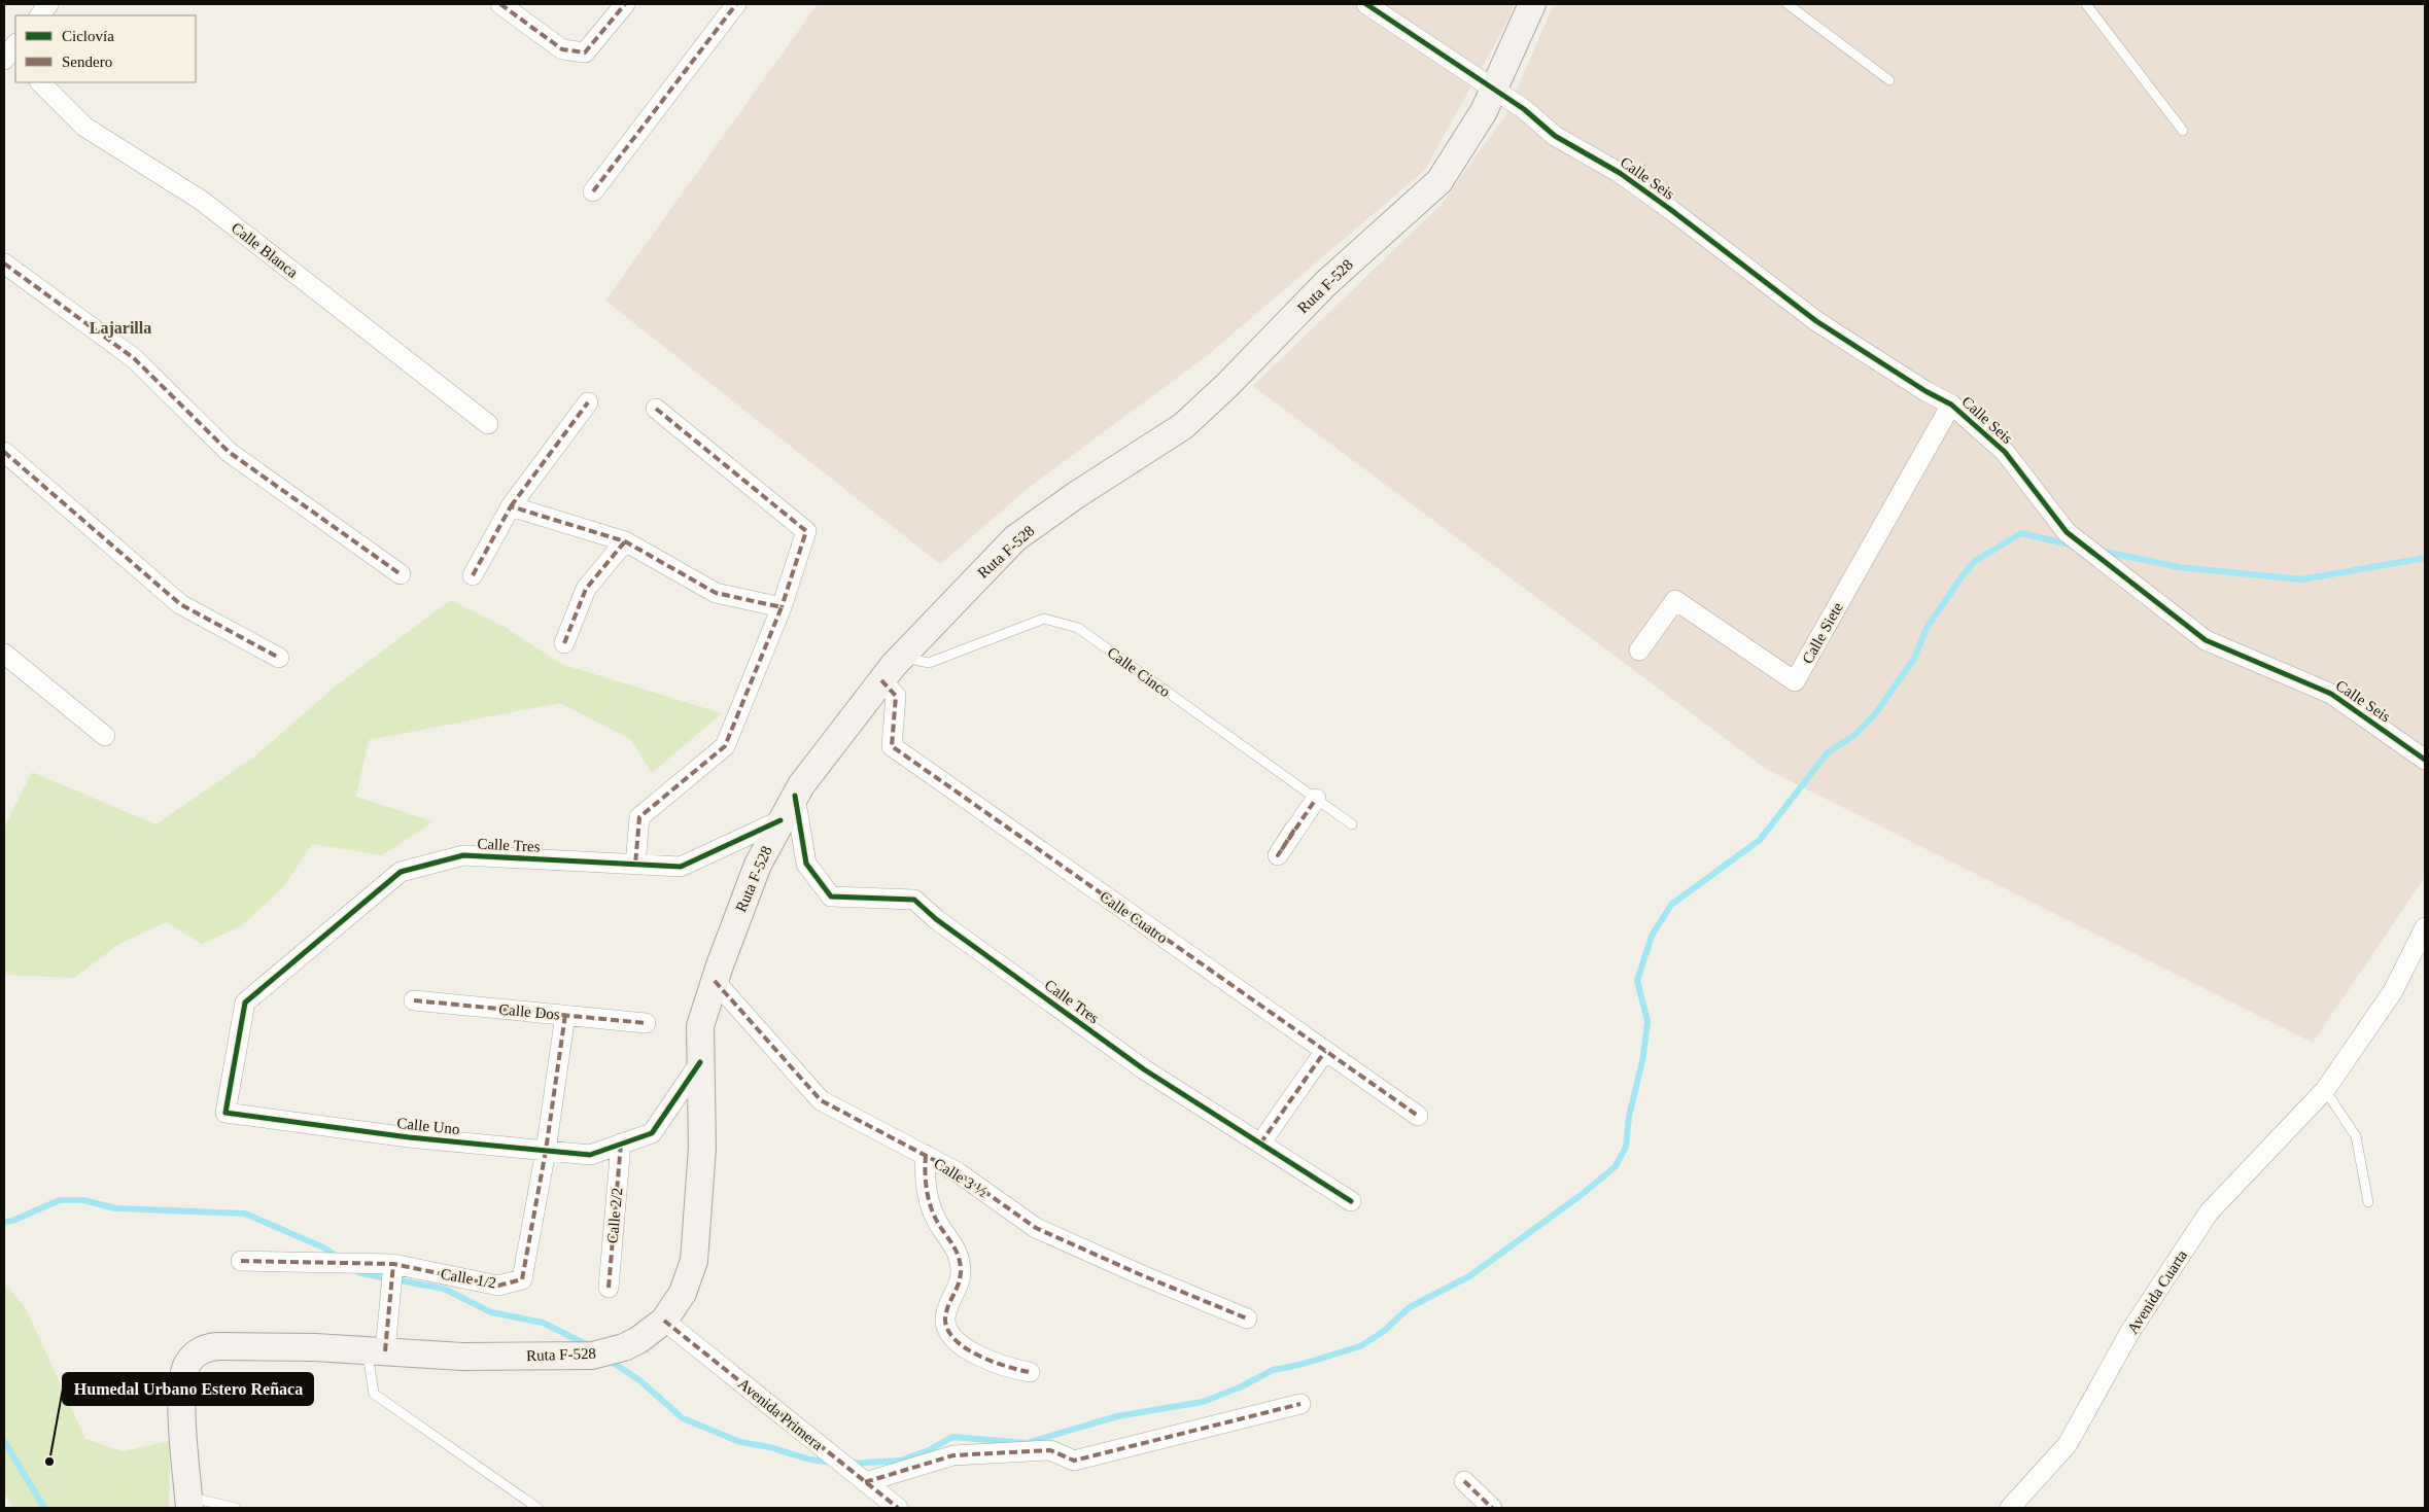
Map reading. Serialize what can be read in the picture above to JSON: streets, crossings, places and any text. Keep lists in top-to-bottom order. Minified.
{"streets":{"main road":["Ruta F-528"],"street":["Calle Seis","Calle Blanca","Calle Siete","Calle Tres","Calle Cuatro","Calle Dos","Calle Uno","Calle 3 ½","Calle 2/2","Calle 1/2","Avenida Cuarta","Avenida Primera"],"lane":["Calle Cinco"]},"crossings":[["Calle Seis","Ruta F-528"],["Calle Seis","Calle Siete"],["Ruta F-528","Calle Cinco"],["Ruta F-528","Calle Tres"],["Ruta F-528","Calle Cuatro"],["Ruta F-528","Calle Uno"],["Ruta F-528","Calle 3 ½"],["Ruta F-528","Avenida Primera"],["Calle Tres","Calle Uno"],["Calle Dos","Calle 1/2"],["Calle Uno","Calle 2/2"],["Calle Uno","Calle 1/2"]],"districts":["Lajarilla"],"places":["Humedal Urbano Estero Reñaca"],"legend":["Ciclovía","Sendero"]}
